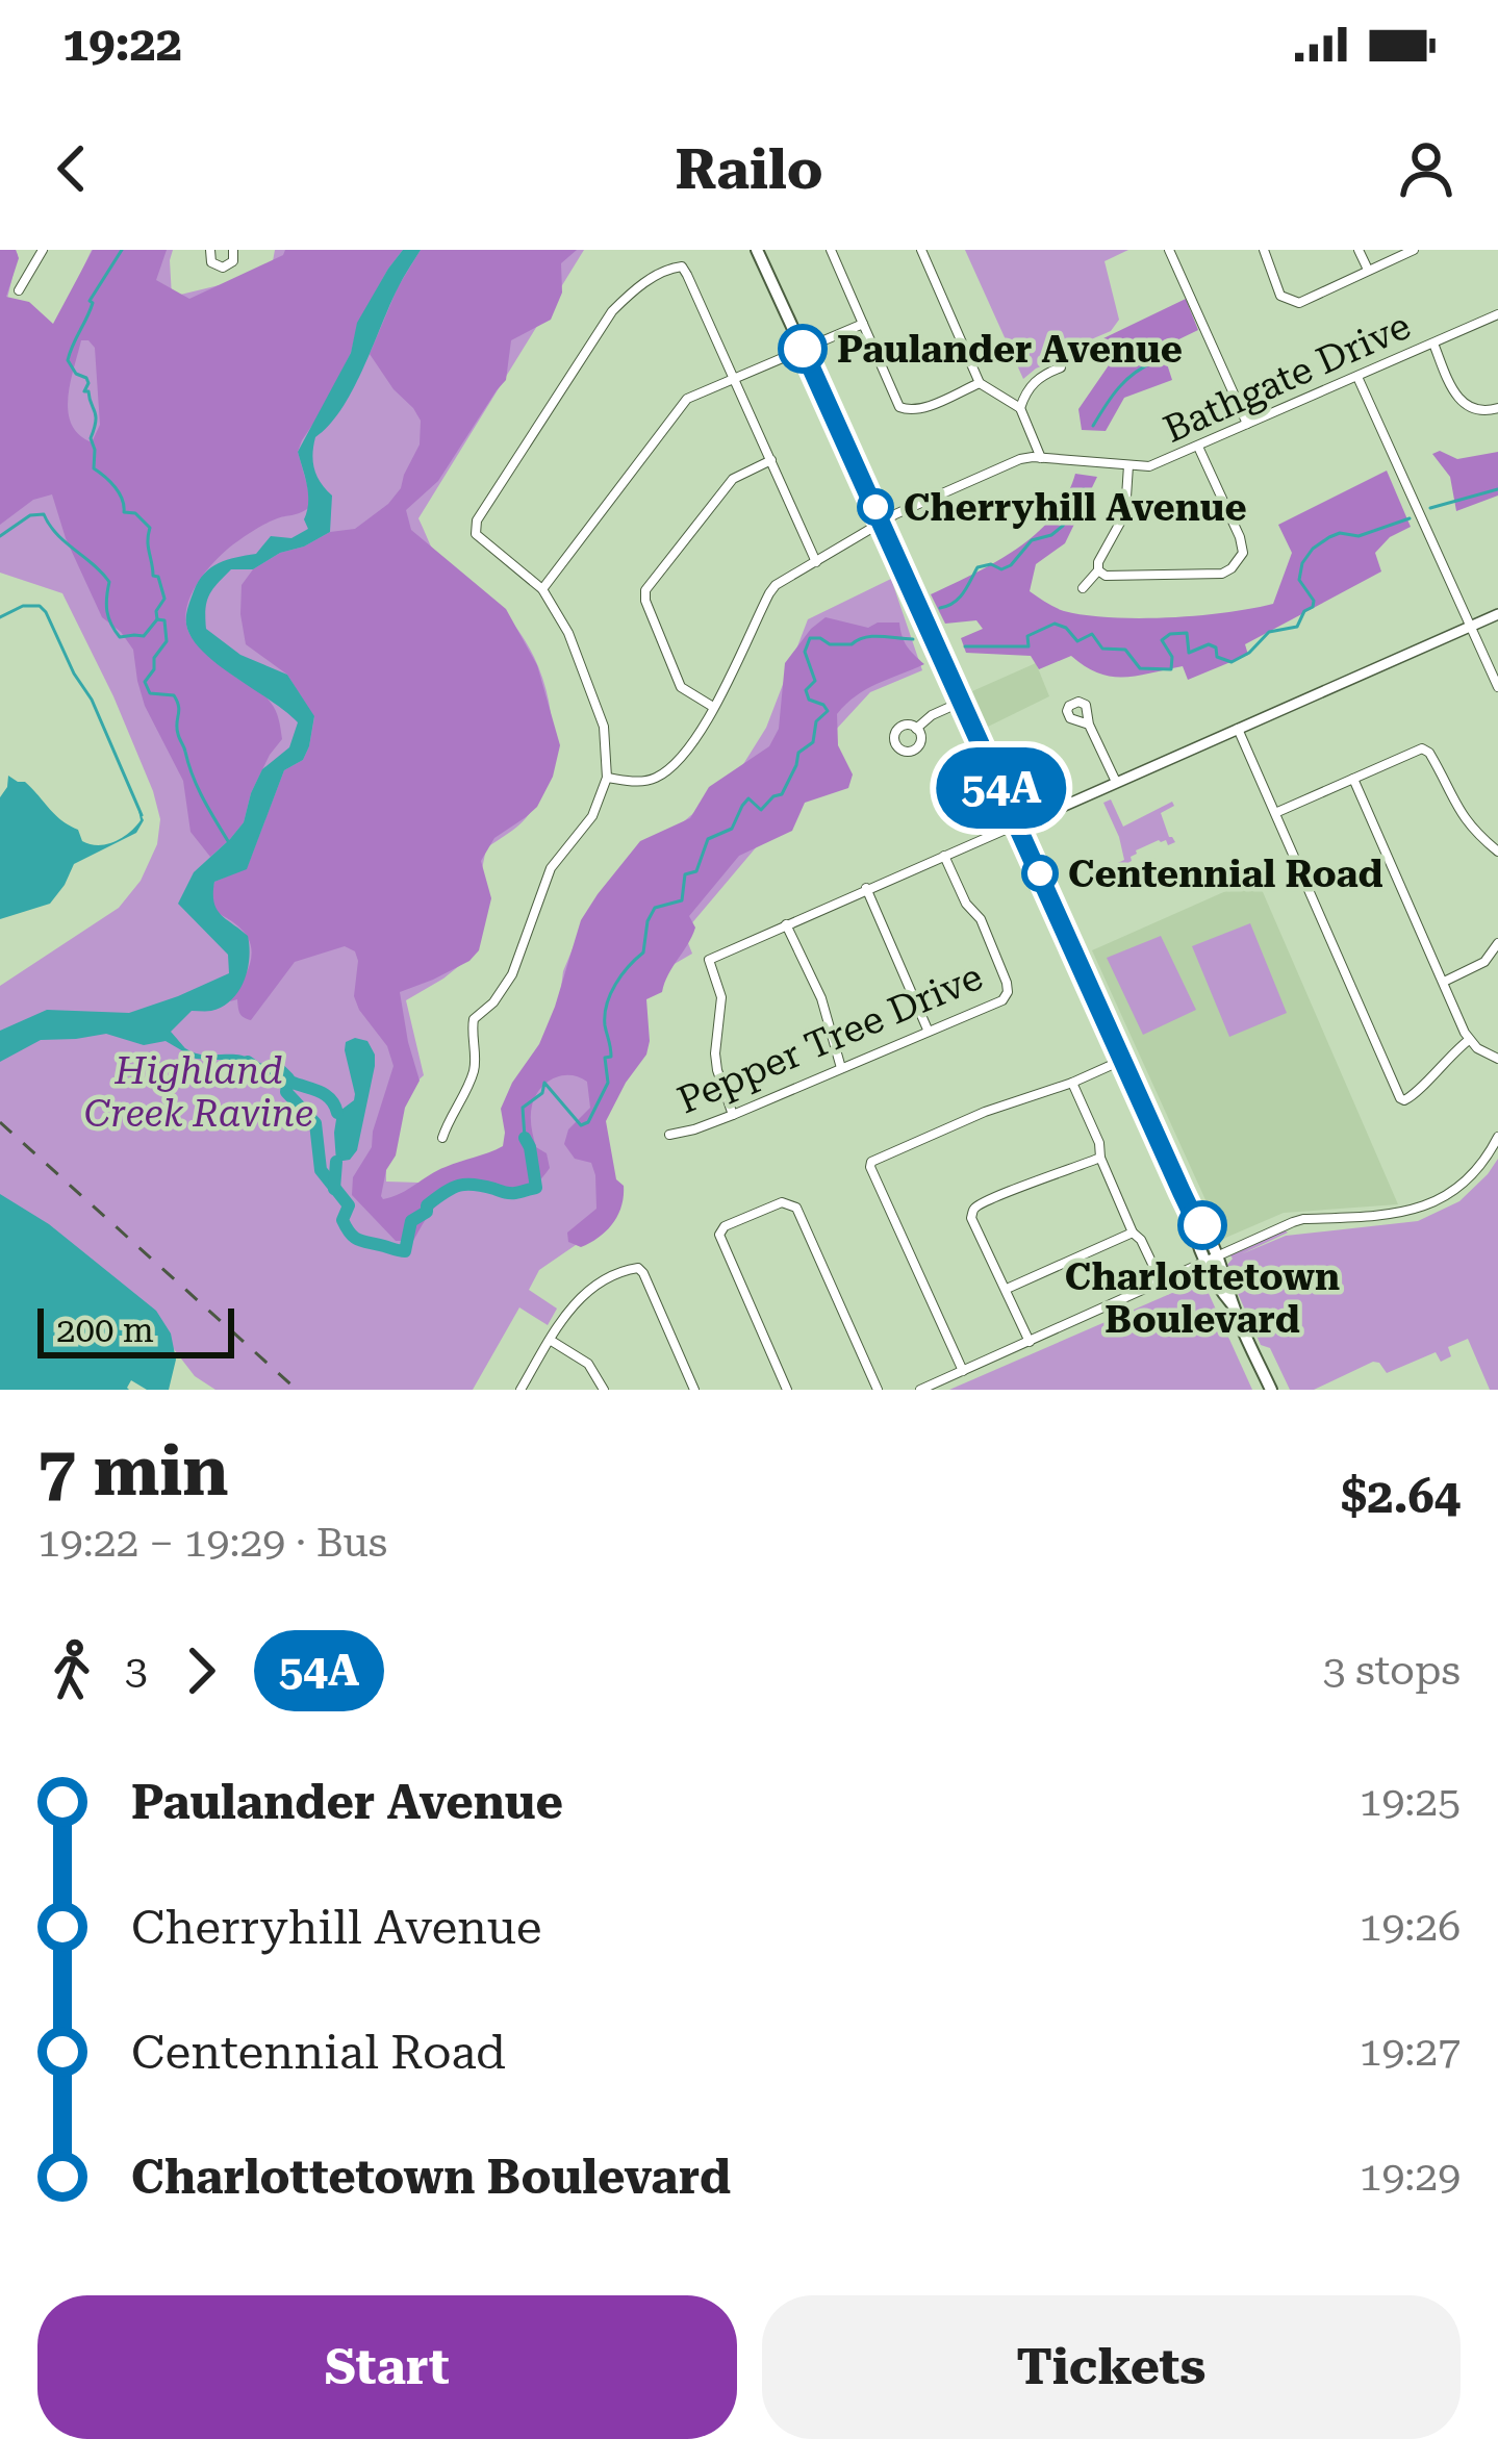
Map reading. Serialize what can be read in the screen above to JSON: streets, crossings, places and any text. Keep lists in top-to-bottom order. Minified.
{"streets":{"street":["Bathgate Drive","Pepper Tree Drive"]},"parks":["Highland Creek Ravine"],"places":["Paulander Avenue","Cherryhill Avenue","Centennial Road","Charlottetown Boulevard"],"lines":["bus line 54A"],"scale_bar":"200 m","page":{"status":"19:22","header":"Railo","on_map":"54A","scale":"200 m","heading":["7 min","19:22 – 19:29 · Bus","$2.64"],"legs":["3","54A","3 stops"],"list":[{"name":"Paulander Avenue","value":"19:25"},{"name":"Cherryhill Avenue","value":"19:26"},{"name":"Centennial Road","value":"19:27"},{"name":"Charlottetown Boulevard","value":"19:29"}],"buttons":["Start","Tickets"]}}
